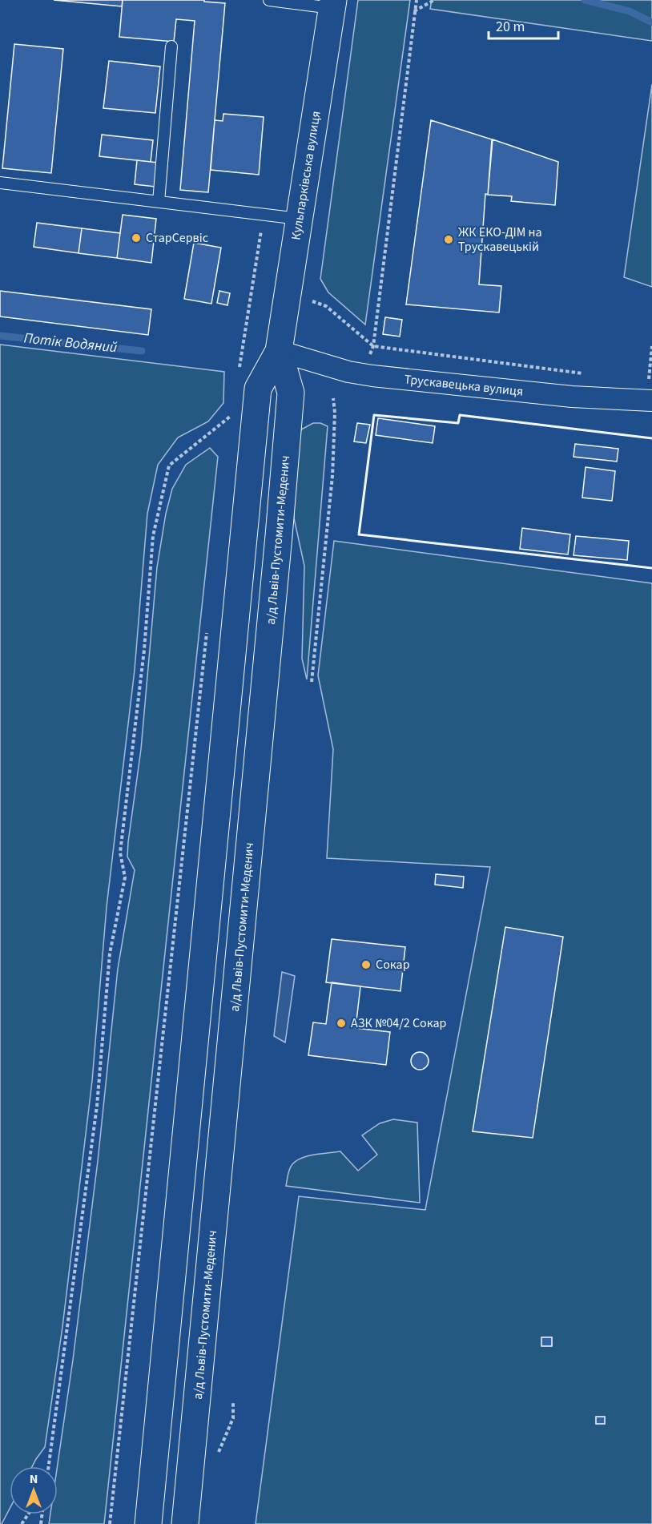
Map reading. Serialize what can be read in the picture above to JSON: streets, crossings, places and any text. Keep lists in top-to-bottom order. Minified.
{"streets":{"main road":["Кульпарківська вулиця","а/д Львів-Пустомити-Меденич"],"street":["Трускавецька вулиця"]},"crossings":[["Кульпарківська вулиця","Трускавецька вулиця"],["Кульпарківська вулиця","а/д Львів-Пустомити-Меденич"],["Трускавецька вулиця","а/д Львів-Пустомити-Меденич"]],"water":["Потік Водяний"],"places":["СтарСервіс","ЖК ЕКО-ДІМ на Трускавецькій","Сокар","АЗК №04/2 Сокар"],"scale_bar":"20 m","north":"top"}
